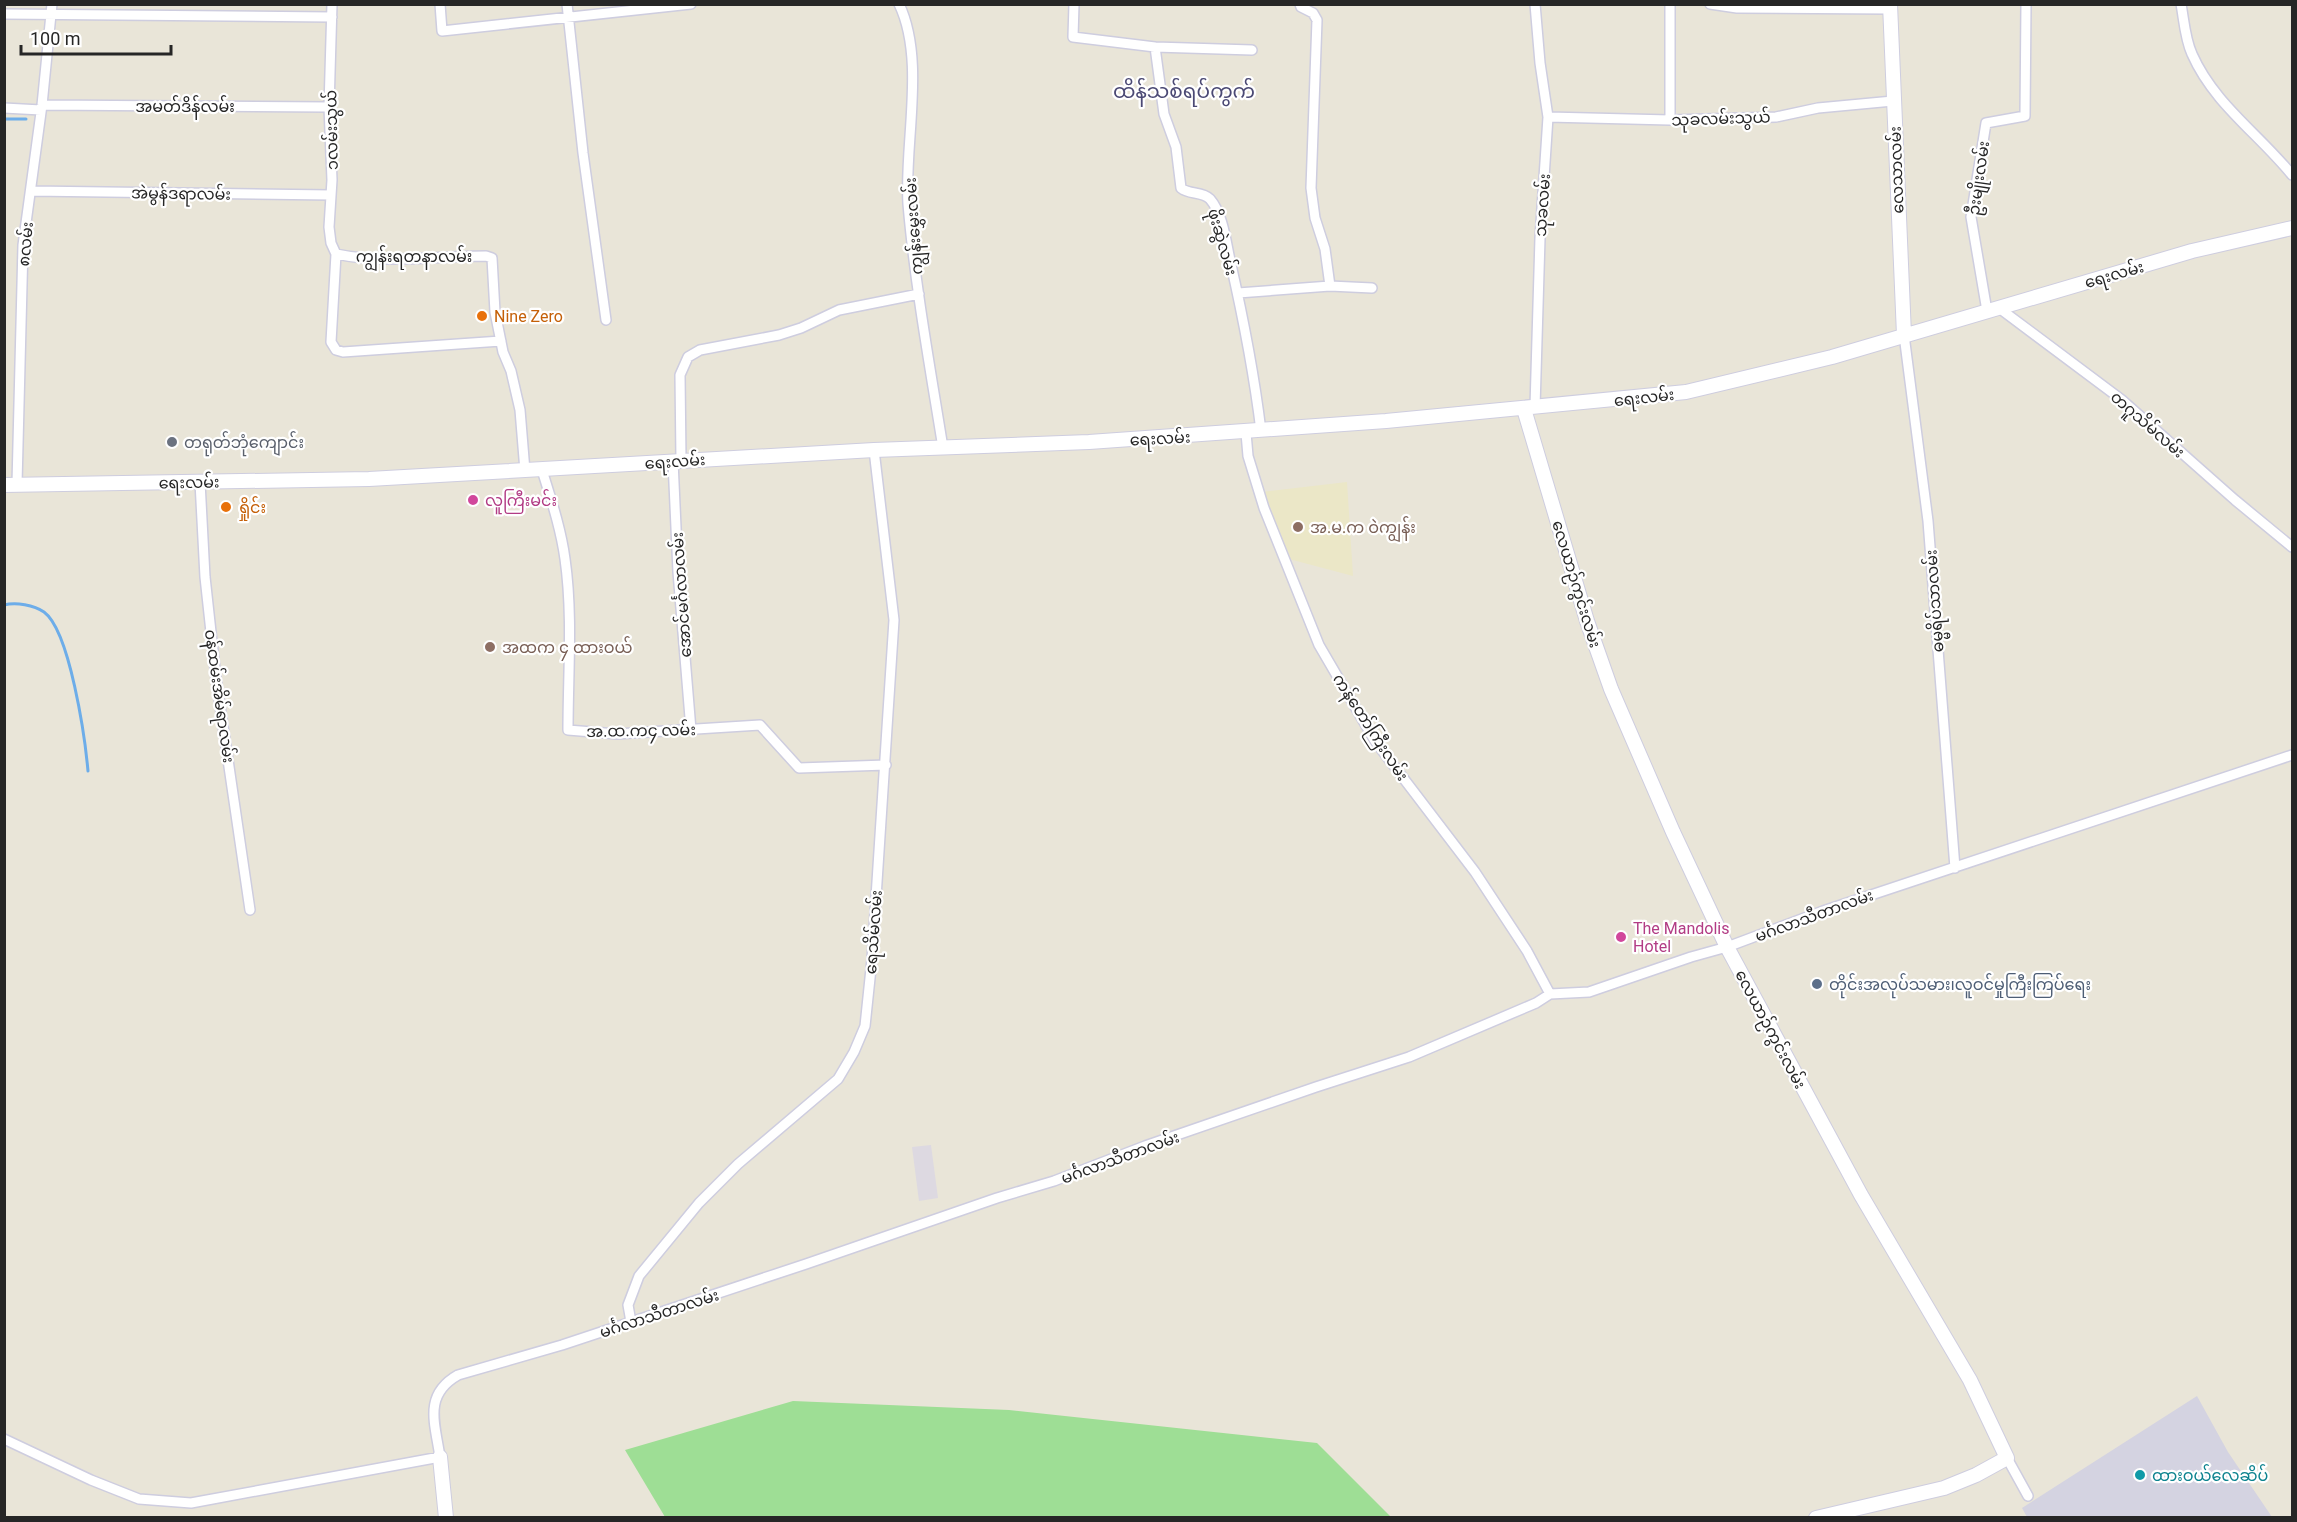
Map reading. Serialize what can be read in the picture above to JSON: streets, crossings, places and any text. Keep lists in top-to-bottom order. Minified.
{"streets":{"street":["အမတ်ဒိန်လမ်း","သုခလမ်းသွယ်","၁လမ်းသွယ်","လေသာလမ်း","ဦးမျိုးလမ်း","အဲမွန်ဒရာလမ်း","သုခလမ်း","ကျွန်းမွှေးလမ်း","ဖိုးဆွဲလမ်း","၈လမ်း","ကျွန်းရတနာလမ်း","ရေးလမ်း","တဂူသိမ်လမ်း","လေယာဉ်ကွင်းလမ်း","အောင်မင်္ဂလာလမ်း","ဓမ္မရိပ်သာလမ်း","၀န်ထမ်းအိမ်ရာလမ်း","ကန်တော်ကြီးလမ်း","အ.ထ.က၄ လမ်း","မင်္ဂလာသီတာလမ်း","ရေသိမ်လမ်း"]},"crossings":[["အမတ်ဒိန်လမ်း","၁လမ်းသွယ်"],["အမတ်ဒိန်လမ်း","၈လမ်း"],["သုခလမ်းသွယ်","လေသာလမ်း"],["သုခလမ်းသွယ်","သုခလမ်း"],["၁လမ်းသွယ်","အဲမွန်ဒရာလမ်း"],["၁လမ်းသွယ်","ကျွန်းရတနာလမ်း"],["လေသာလမ်း","ရေးလမ်း"],["လေသာလမ်း","ဓမ္မရိပ်သာလမ်း"],["ဦးမျိုးလမ်း","ရေးလမ်း"],["ဦးမျိုးလမ်း","တဂူသိမ်လမ်း"],["အဲမွန်ဒရာလမ်း","၈လမ်း"],["သုခလမ်း","ရေးလမ်း"],["သုခလမ်း","လေယာဉ်ကွင်းလမ်း"],["ကျွန်းမွှေးလမ်း","ရေးလမ်း"],["ကျွန်းမွှေးလမ်း","အောင်မင်္ဂလာလမ်း"],["ဖိုးဆွဲလမ်း","ရေးလမ်း"],["၈လမ်း","ရေးလမ်း"],["ကျွန်းရတနာလမ်း","ရေးလမ်း"],["ရေးလမ်း","တဂူသိမ်လမ်း"],["ရေးလမ်း","လေယာဉ်ကွင်းလမ်း"],["ရေးလမ်း","အောင်မင်္ဂလာလမ်း"],["ရေးလမ်း","ဓမ္မရိပ်သာလမ်း"],["ရေးလမ်း","၀န်ထမ်းအိမ်ရာလမ်း"],["ရေးလမ်း","ကန်တော်ကြီးလမ်း"],["ရေးလမ်း","အ.ထ.က၄ လမ်း"],["ရေးလမ်း","ရေသိမ်လမ်း"],["လေယာဉ်ကွင်းလမ်း","မင်္ဂလာသီတာလမ်း"],["အောင်မင်္ဂလာလမ်း","အ.ထ.က၄ လမ်း"],["ဓမ္မရိပ်သာလမ်း","မင်္ဂလာသီတာလမ်း"],["ကန်တော်ကြီးလမ်း","မင်္ဂလာသီတာလမ်း"],["အ.ထ.က၄ လမ်း","ရေသိမ်လမ်း"],["မင်္ဂလာသီတာလမ်း","ရေသိမ်လမ်း"]],"districts":["ထိန်သစ်ရပ်ကွက်"],"places":["Nine Zero","တရုတ်ဘုံကျောင်း","လူကြီးမင်း","ရှိုင်း","အ.မ.က ဝဲကျွန်း","အထက ၄ ထားဝယ်","The Mandolis Hotel","တိုင်းအလုပ်သမား၊လူဝင်မှုကြီးကြပ်ရေး","ထားဝယ်လေဆိပ်"],"scale_bar":"100 m"}
